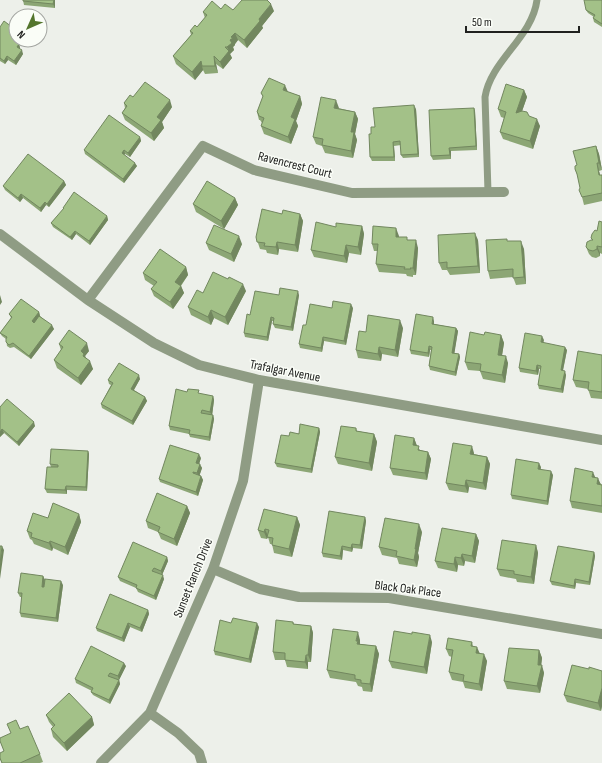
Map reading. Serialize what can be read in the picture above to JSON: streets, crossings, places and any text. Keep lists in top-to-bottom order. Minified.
{"streets":{"street":["Ravencrest Court","Trafalgar Avenue","Sunset Ranch Drive","Black Oak Place"]},"crossings":[["Ravencrest Court","Trafalgar Avenue"],["Trafalgar Avenue","Sunset Ranch Drive"],["Sunset Ranch Drive","Black Oak Place"]],"scale_bar":"50 m","north":"bottom left"}
